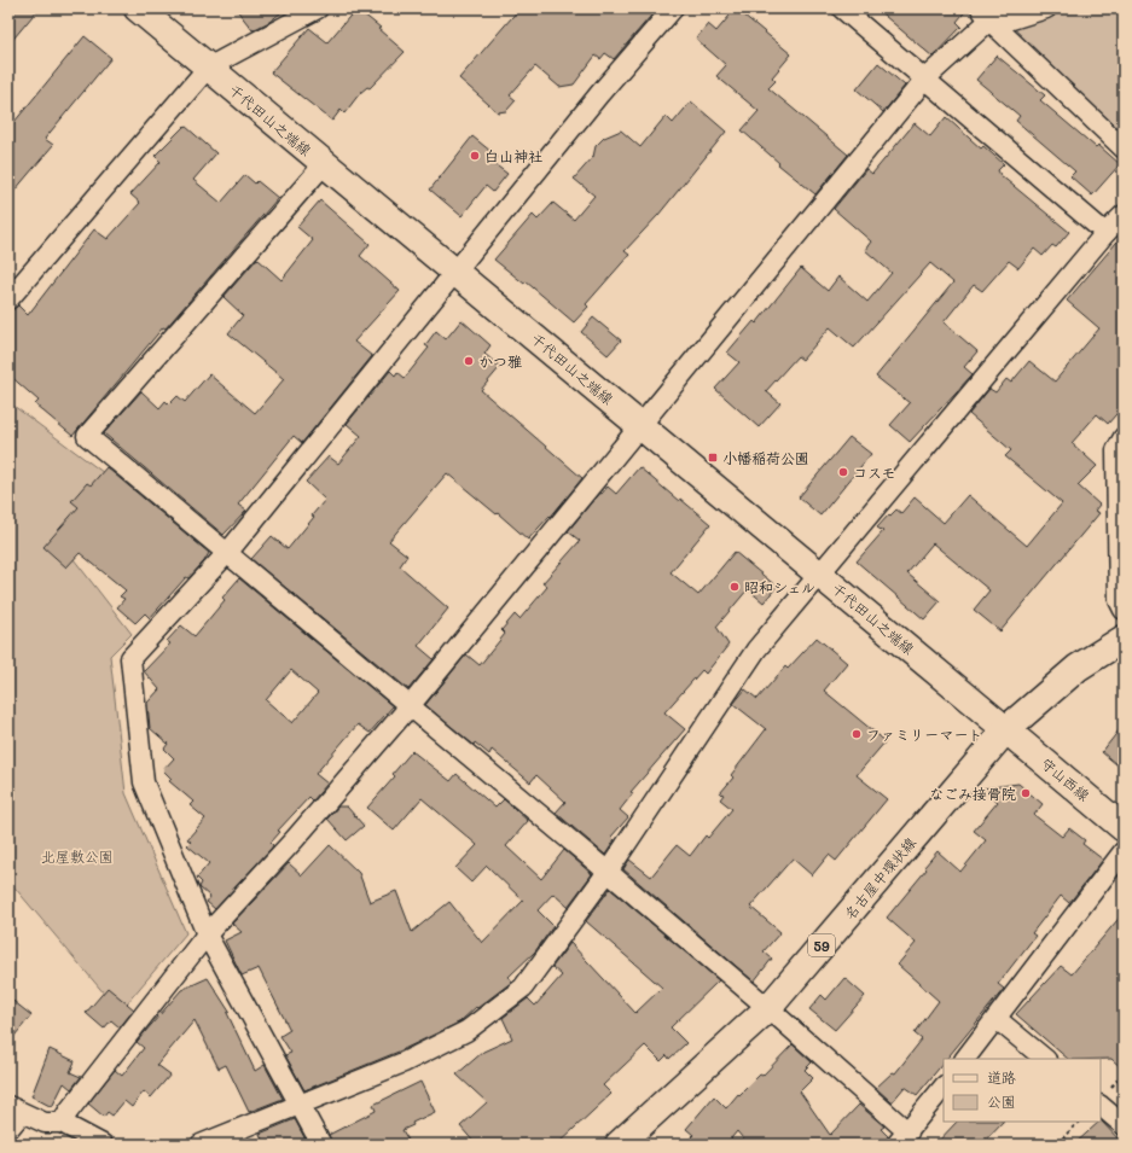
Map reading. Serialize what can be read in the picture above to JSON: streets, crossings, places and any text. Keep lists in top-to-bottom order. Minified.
{"streets":{"street":["千代田山之端線","守山西線","名古屋中環状線","59"]},"crossings":[["千代田山之端線","守山西線"],["千代田山之端線","名古屋中環状線"],["守山西線","名古屋中環状線"]],"parks":["北屋敷公園"],"places":{"other":["白山神社","かつ雅","コスモ","昭和シェル","ファミリーマート","なごみ接骨院"],"transit":["小幡稲荷公園"]},"legend":["道路","公園"]}
